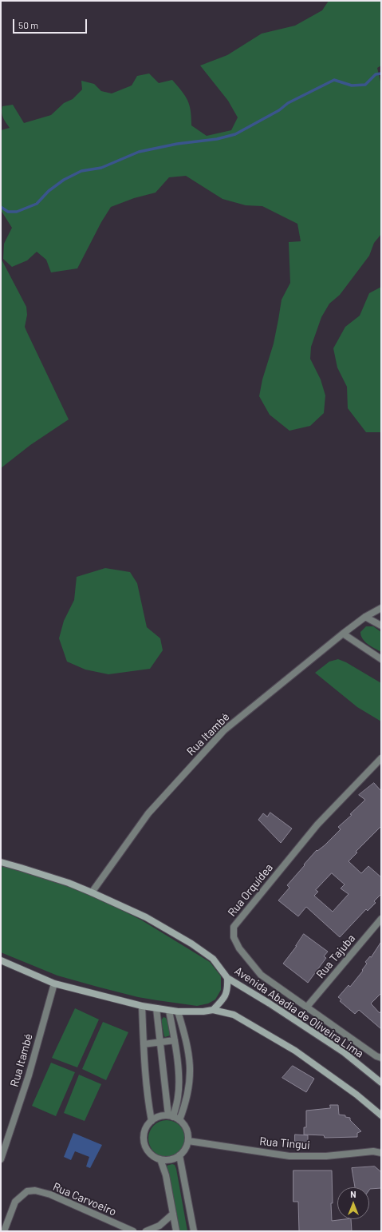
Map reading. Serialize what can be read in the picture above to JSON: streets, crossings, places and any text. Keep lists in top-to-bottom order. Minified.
{"streets":{"street":["Rua Itambé","Rua Orquídea","Rua Tajuba","Avenida Abadia de Oliveira Lima","Rua Tingui","Rua Carvoeiro"]},"crossings":[["Rua Itambé","Avenida Abadia de Oliveira Lima"],["Rua Orquídea","Rua Tajuba"]],"scale_bar":"50 m","north":"top"}
